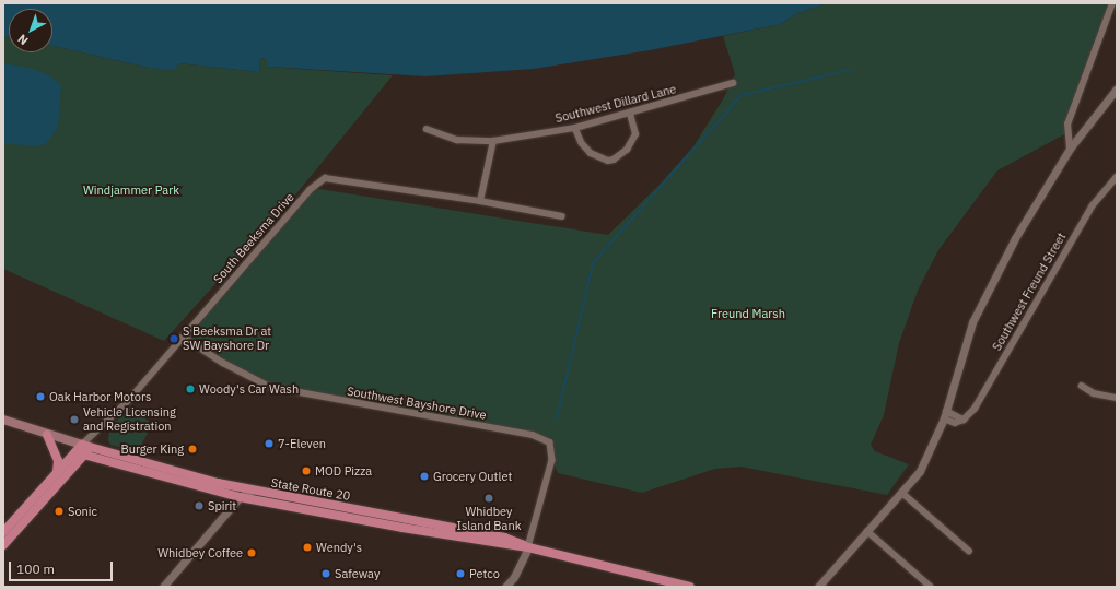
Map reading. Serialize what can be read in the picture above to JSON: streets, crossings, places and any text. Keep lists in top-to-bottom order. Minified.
{"streets":{"main road":["State Route 20"],"street":["Southwest Dillard Lane","South Beeksma Drive","Southwest Freund Street","Southwest Bayshore Drive"]},"crossings":[["South Beeksma Drive","Southwest Bayshore Drive"],["South Beeksma Drive","State Route 20"],["Southwest Bayshore Drive","State Route 20"]],"parks":["Windjammer Park","Freund Marsh"],"places":["S Beeksma Dr at SW Bayshore Dr","Woody's Car Wash","Oak Harbor Motors","Vehicle Licensing and Registration","7-Eleven","Burger King","MOD Pizza","Grocery Outlet","Whidbey Island Bank","Spirit","Sonic","Wendy's","Whidbey Coffee","Safeway","Petco"],"scale_bar":"100 m","north":"bottom left"}
